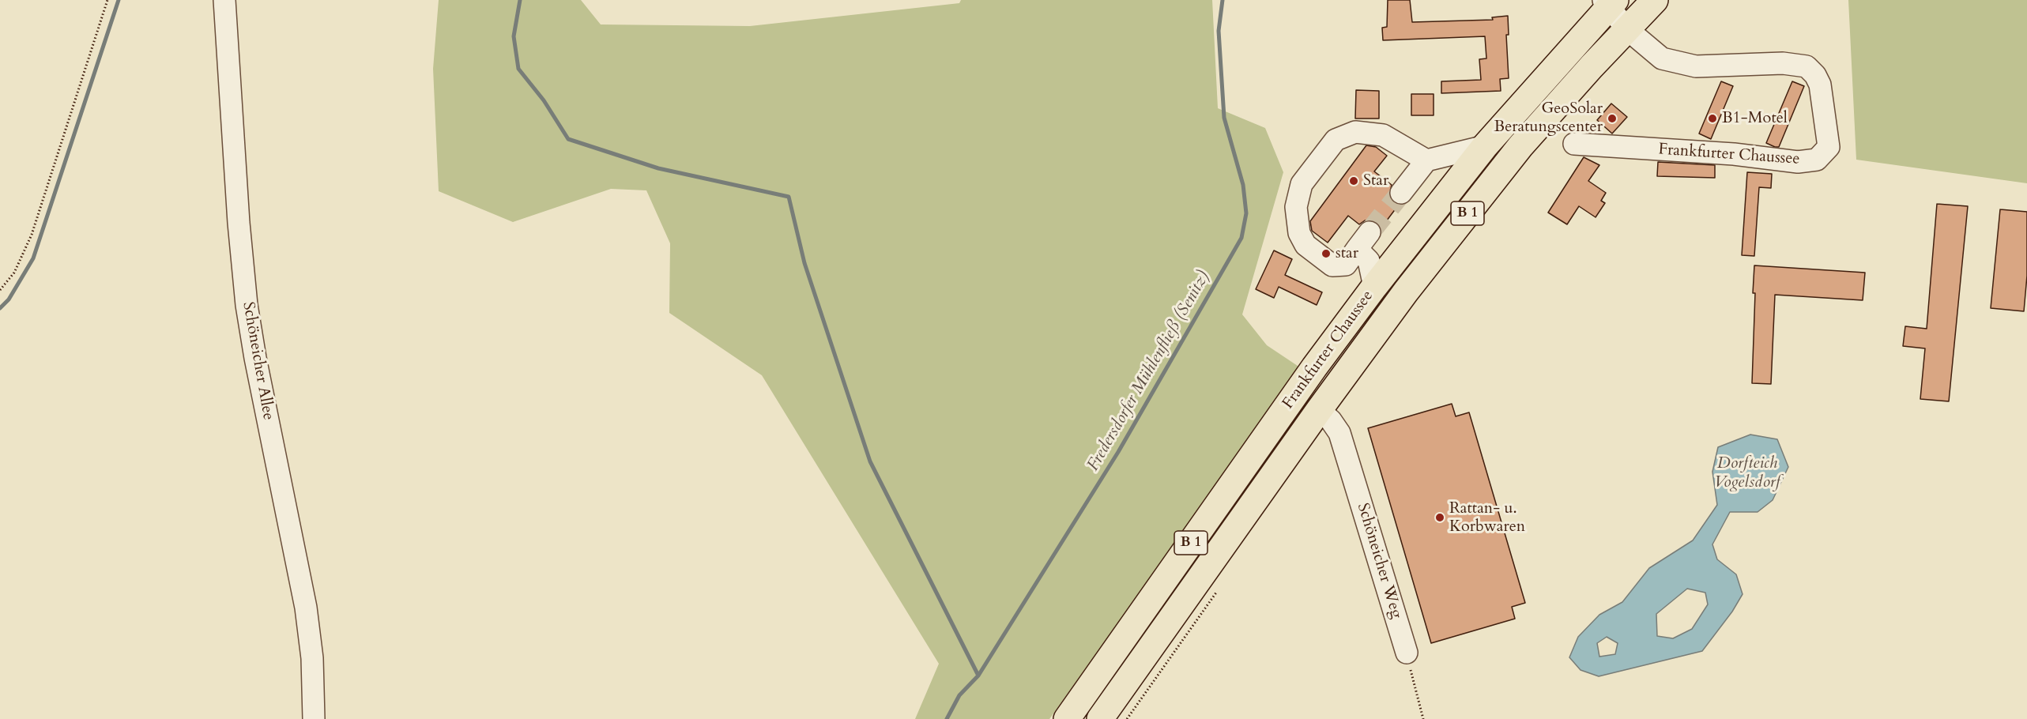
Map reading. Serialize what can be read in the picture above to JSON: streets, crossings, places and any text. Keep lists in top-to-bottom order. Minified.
{"streets":{"main road":["Frankfurter Chaussee","B 1"],"street":["Schöneicher Allee","Schöneicher Weg"]},"crossings":[["Frankfurter Chaussee","Schöneicher Weg"]],"water":["Fredersdorfer Mühlenfließ (Senitz)","Dorfteich Vogelsdorf"],"places":["GeoSolar Beratungscenter","B1-Motel","Star","star","Rattan- u. Korbwaren"]}
